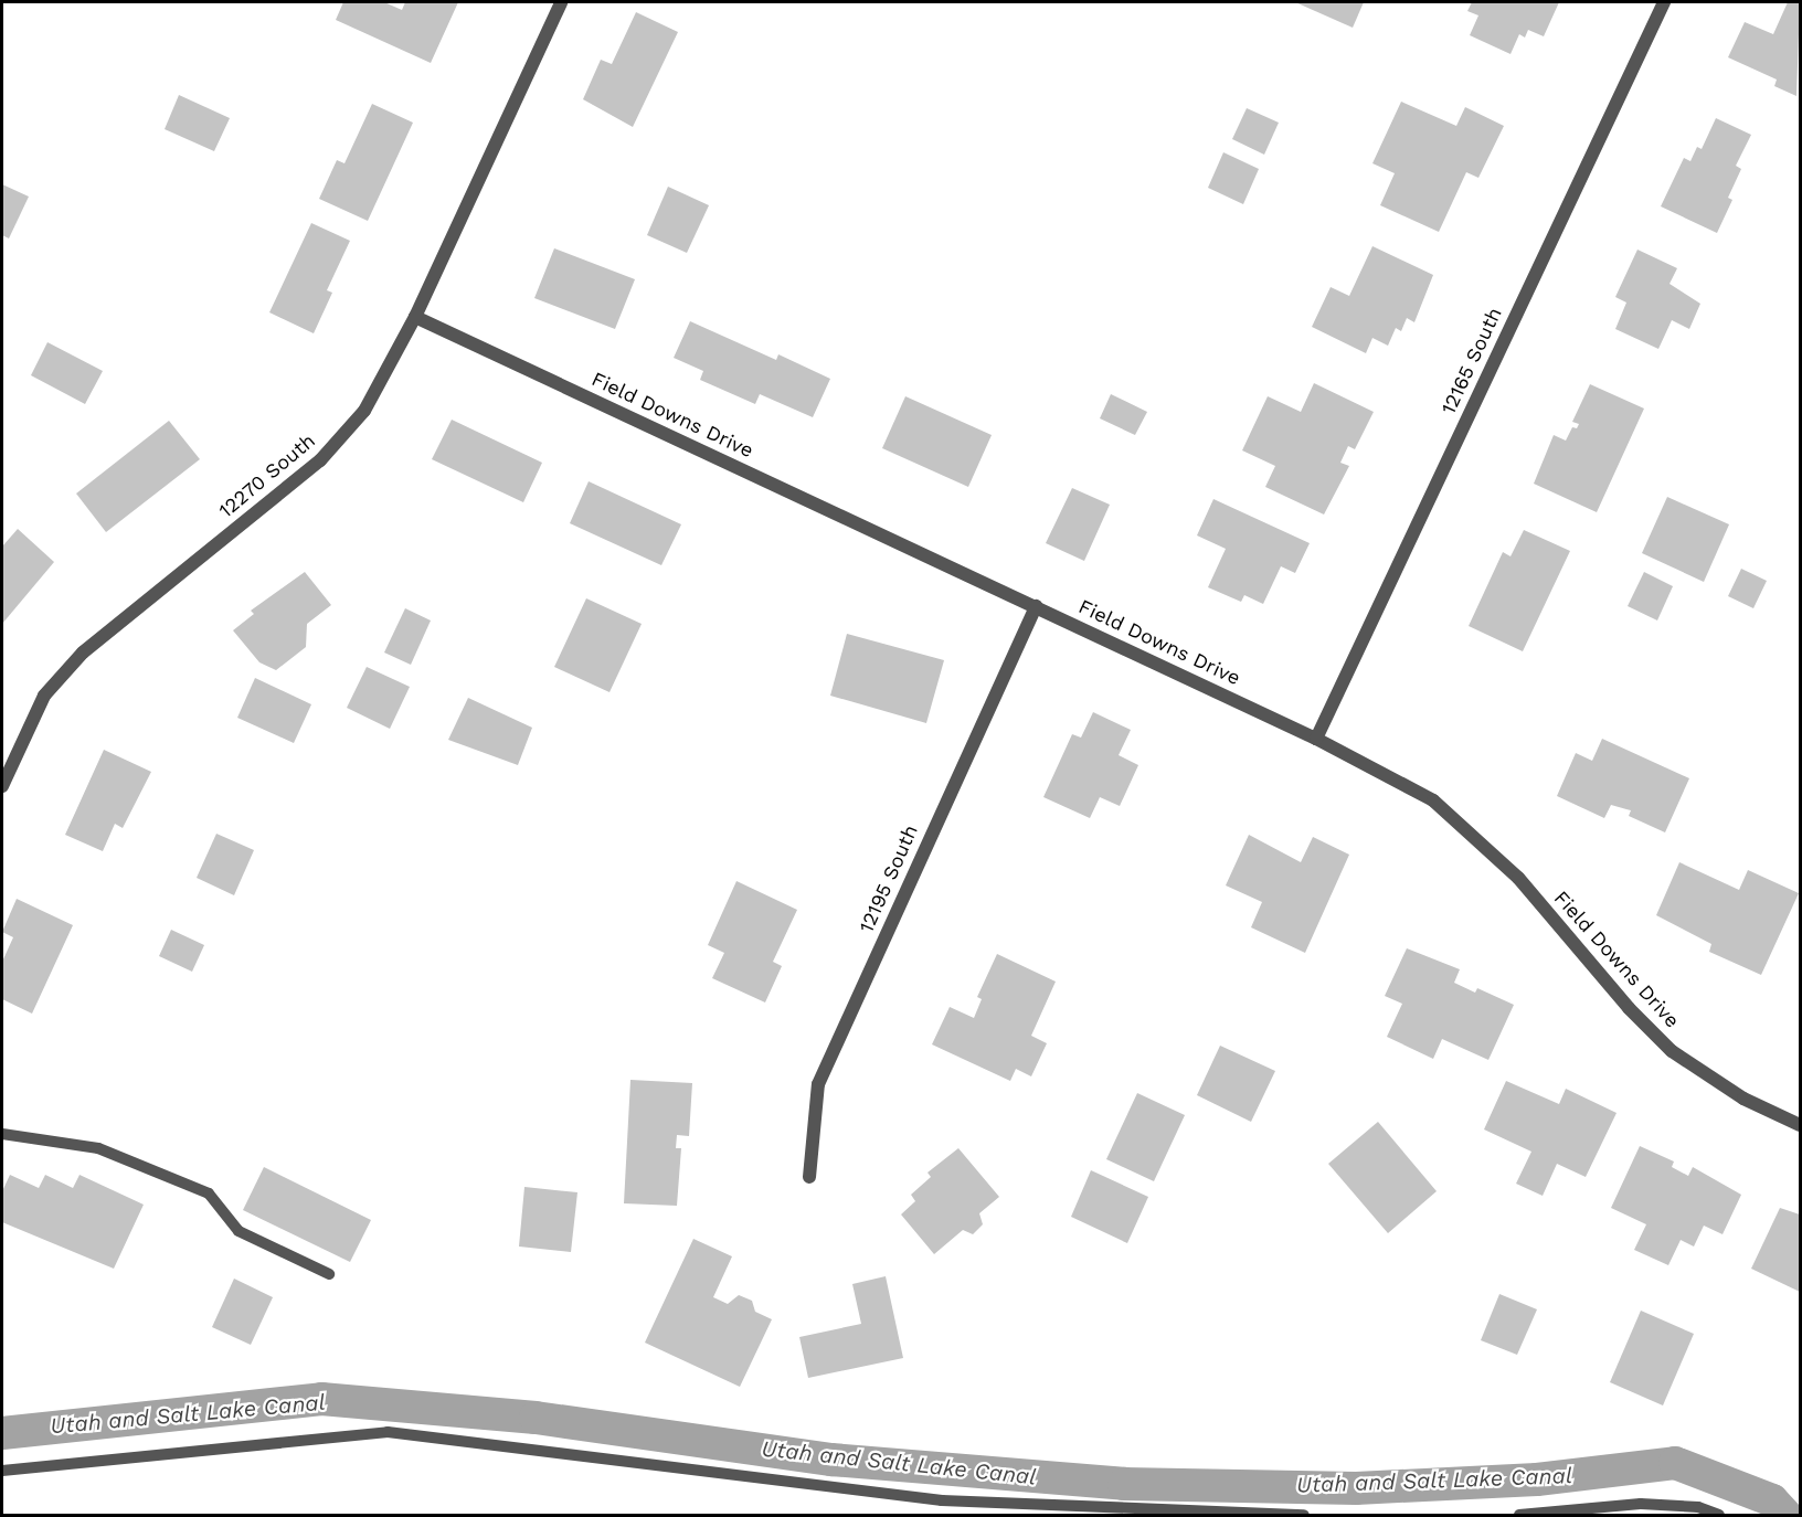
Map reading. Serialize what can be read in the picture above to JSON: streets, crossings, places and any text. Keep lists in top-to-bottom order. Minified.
{"streets":{"street":["12165 South","Field Downs Drive","12270 South","12195 South"]},"crossings":[["12165 South","Field Downs Drive"],["Field Downs Drive","12270 South"],["Field Downs Drive","12195 South"]],"water":["Utah and Salt Lake Canal"]}
